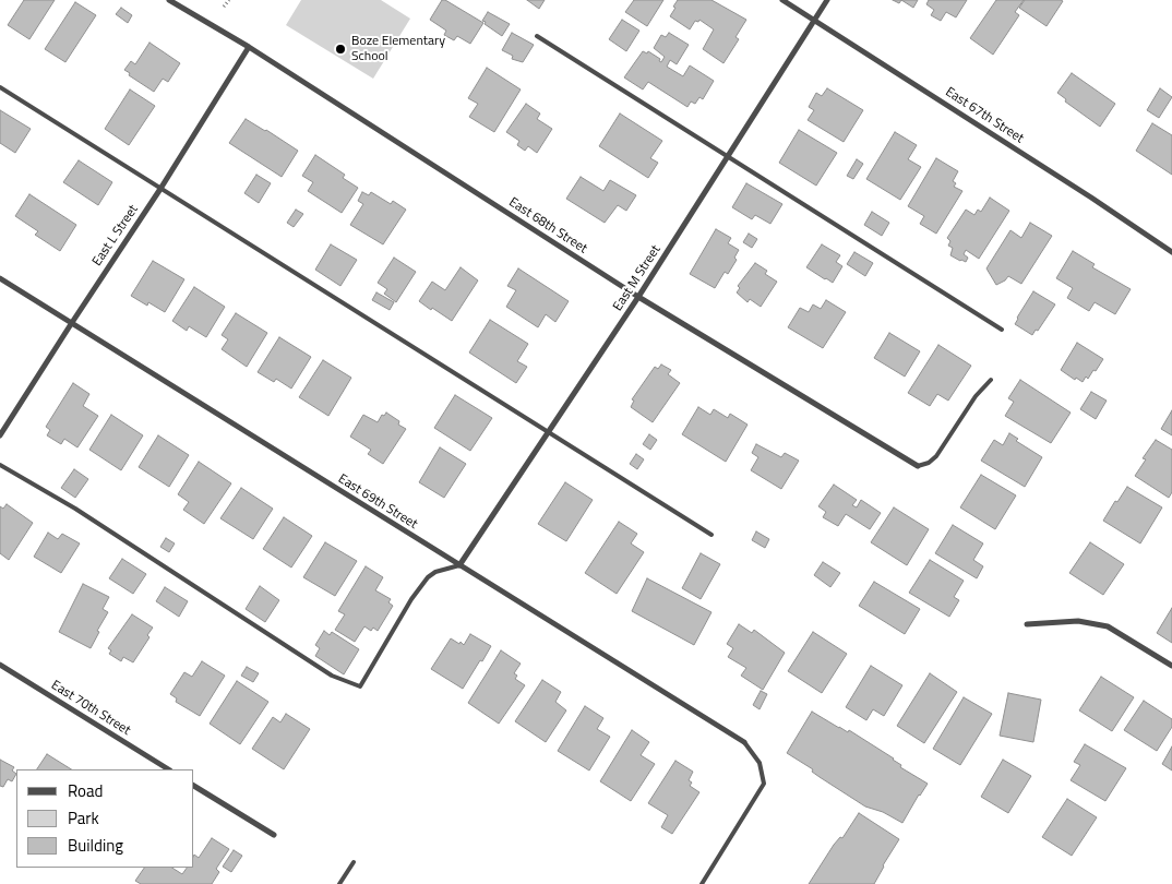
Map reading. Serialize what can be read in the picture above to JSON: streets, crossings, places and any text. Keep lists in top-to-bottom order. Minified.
{"streets":{"street":["East 67th Street","East 68th Street","East L Street","East M Street","East 69th Street","East 70th Street"]},"crossings":[["East 67th Street","East M Street"],["East 68th Street","East L Street"],["East 68th Street","East M Street"],["East L Street","East 69th Street"],["East M Street","East 69th Street"]],"places":["Boze Elementary School"],"legend":["Road","Park","Building"]}
